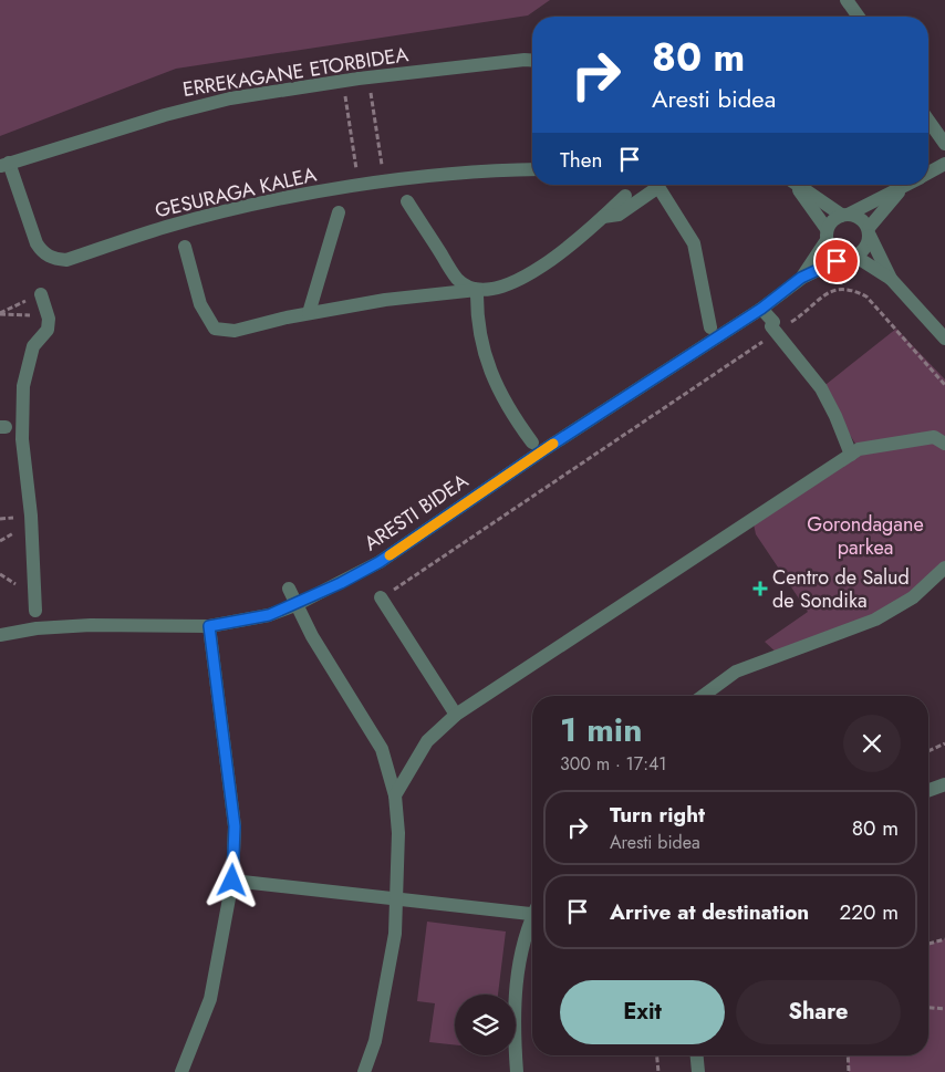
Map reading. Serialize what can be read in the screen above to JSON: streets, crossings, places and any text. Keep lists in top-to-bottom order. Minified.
{"streets":{"street":["ERREKAGANE ETORBIDEA","GESURAGA KALEA","ARESTI BIDEA"]},"crossings":[["ERREKAGANE ETORBIDEA","GESURAGA KALEA"]],"parks":["Gorondagane parkea"],"places":{"health":["Centro de Salud de Sondika"]},"page":{"turn":["80 m","Aresti bidea"],"then":"Then","heading":["1 min","300 m · 17:41"],"list":[{"name":"Turn right","note":"Aresti bidea","value":"80 m"},{"name":"Arrive at destination","value":"220 m"}],"buttons":["Exit","Share"]}}
